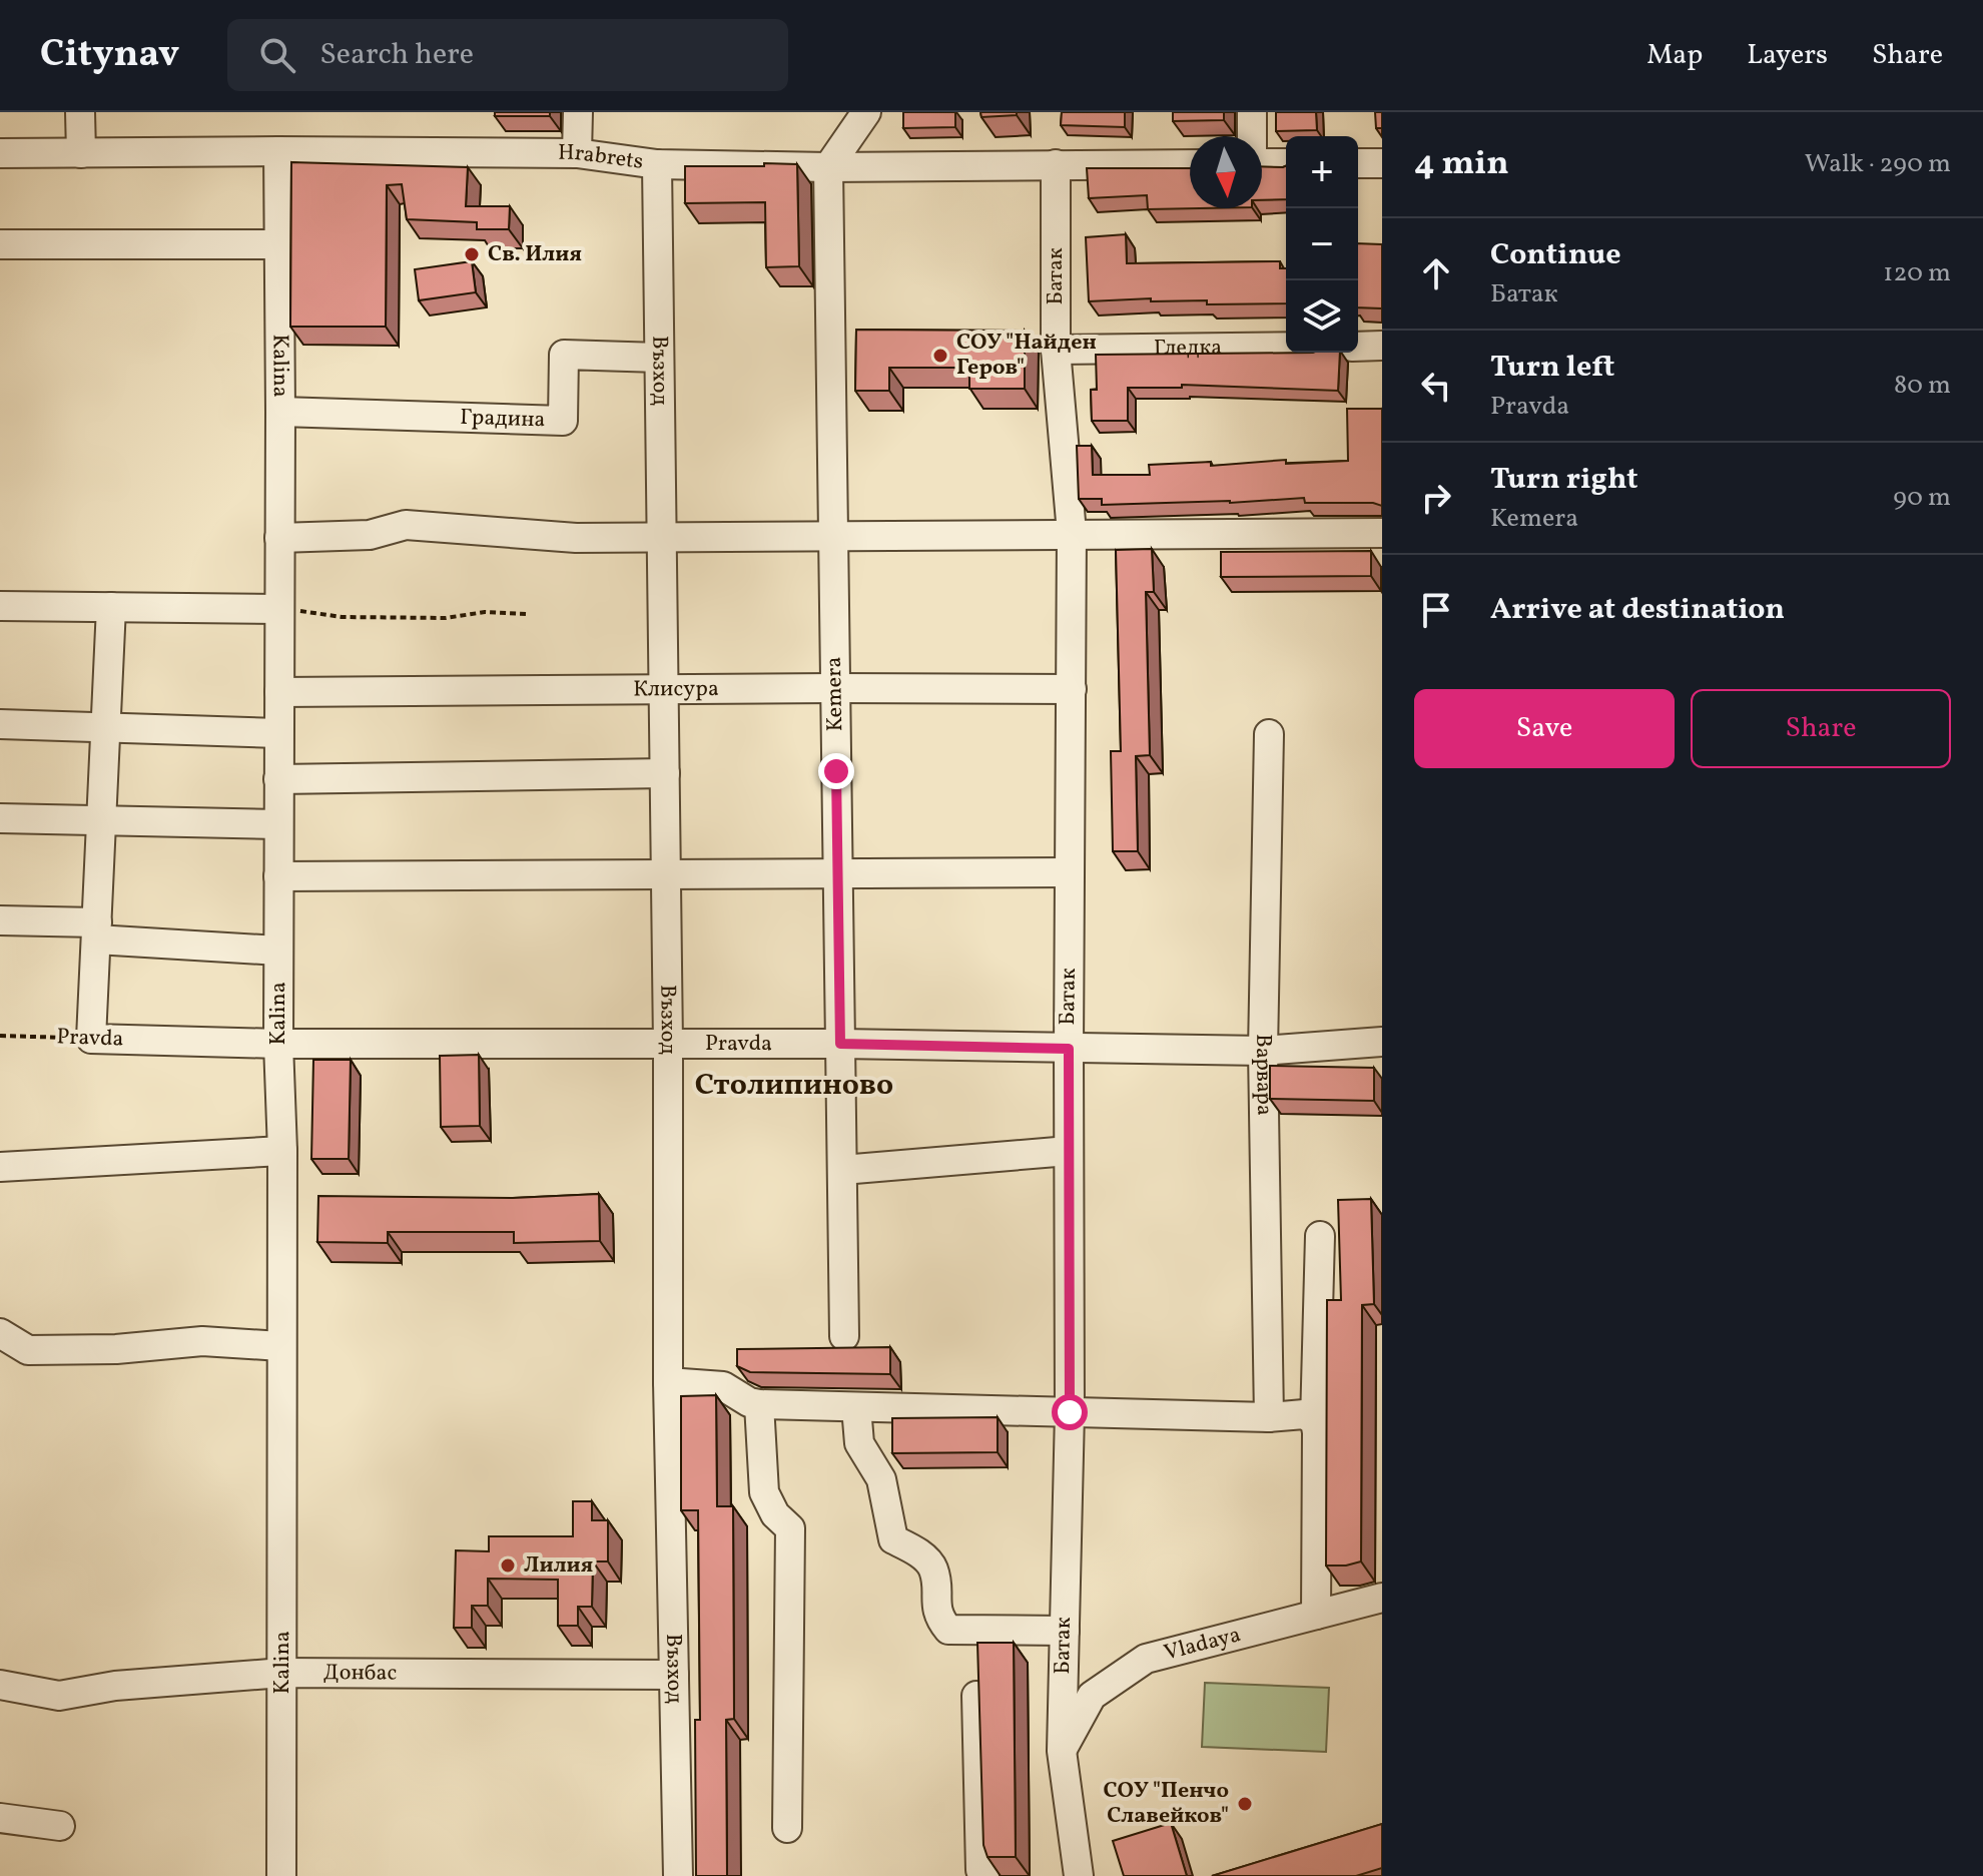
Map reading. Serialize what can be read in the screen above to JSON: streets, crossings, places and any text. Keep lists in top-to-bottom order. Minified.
{"streets":{"street":["Hrabrets","Батак","Гледка","Kalina","Възход","Градина","Клисура","Kemera","Pravda","Варвара","Vladaya","Донбас"]},"crossings":[["Hrabrets","Батак"],["Hrabrets","Kalina"],["Hrabrets","Възход"],["Hrabrets","Kemera"],["Батак","Гледка"],["Батак","Клисура"],["Батак","Pravda"],["Батак","Vladaya"],["Kalina","Градина"],["Kalina","Клисура"],["Kalina","Pravda"],["Kalina","Донбас"],["Възход","Градина"],["Възход","Клисура"],["Възход","Pravda"],["Възход","Донбас"],["Клисура","Kemera"],["Kemera","Pravda"],["Pravda","Варвара"]],"districts":["Столипиново"],"places":["Св. Илия","СОУ \"Найден Геров\"","Лилия","СОУ \"Пенчо Славейков\""],"north":"bottom","page":{"header":"Citynav","search":"Search here","nav":["Map","Layers","Share"],"heading":["4 min","Walk · 290 m"],"map_buttons":["+","−"],"list":[["Continue","Батак","120 m"],["Turn left","Pravda","80 m"],["Turn right","Kemera","90 m"],"Arrive at destination"],"buttons":["Save","Share"]}}
